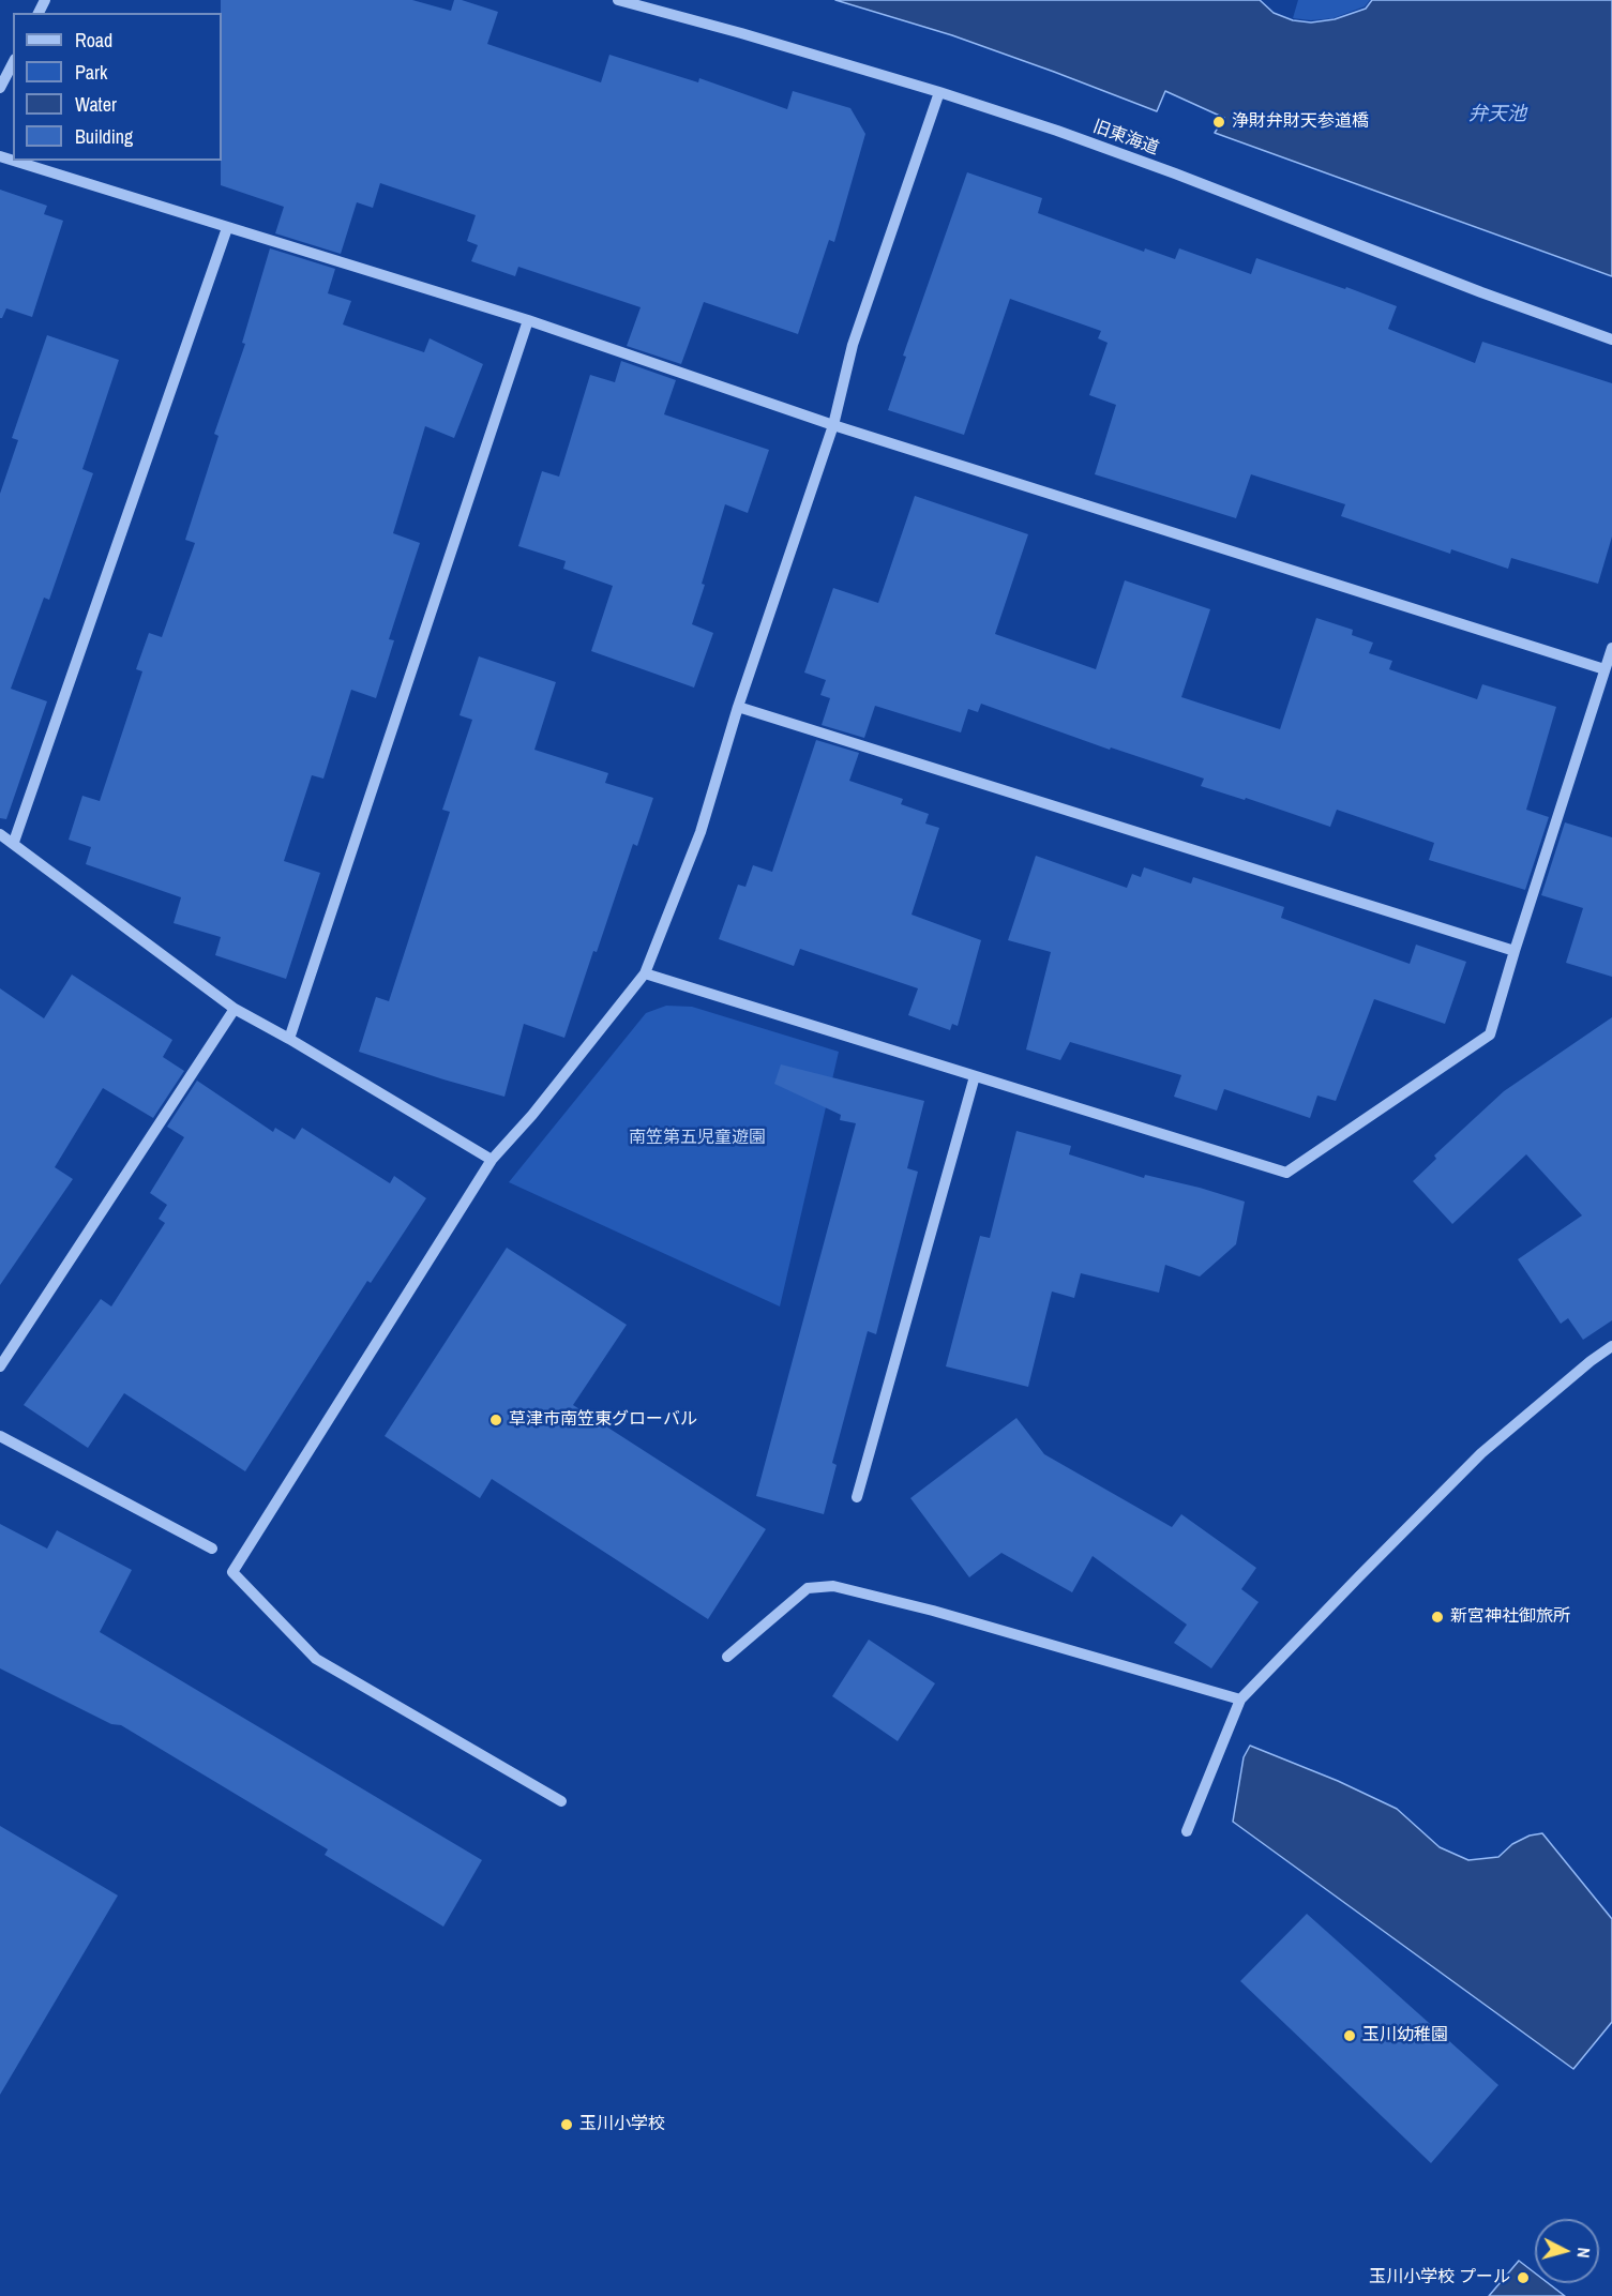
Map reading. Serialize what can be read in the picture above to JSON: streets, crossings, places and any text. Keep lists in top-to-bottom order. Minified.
{"streets":{"street":["旧東海道"]},"water":["弁天池"],"parks":["南笠第五児童遊園"],"places":["浄財弁財天参道橋","草津市南笠東グローバル","新宮神社御旅所","玉川幼稚園","玉川小学校","玉川小学校 プール"],"legend":["Road","Park","Water","Building"],"north":"right"}
